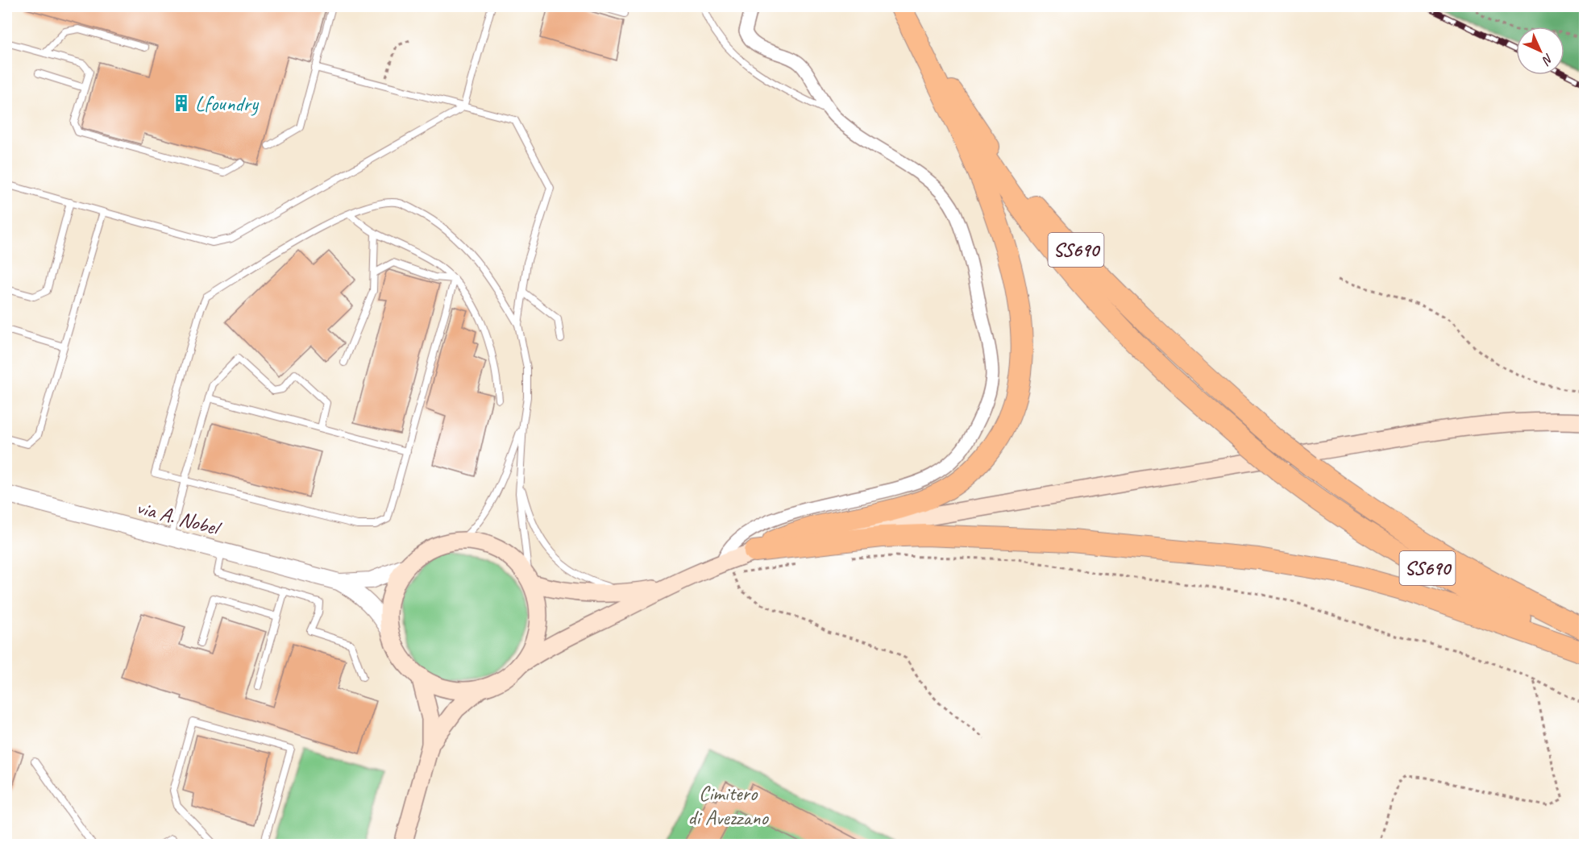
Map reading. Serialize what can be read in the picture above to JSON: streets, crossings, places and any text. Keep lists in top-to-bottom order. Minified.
{"streets":{"highway":["SS690"],"street":["via A. Nobel"]},"parks":["Cimitero di Avezzano"],"places":{"building":["Lfoundry"]},"north":"bottom right"}
